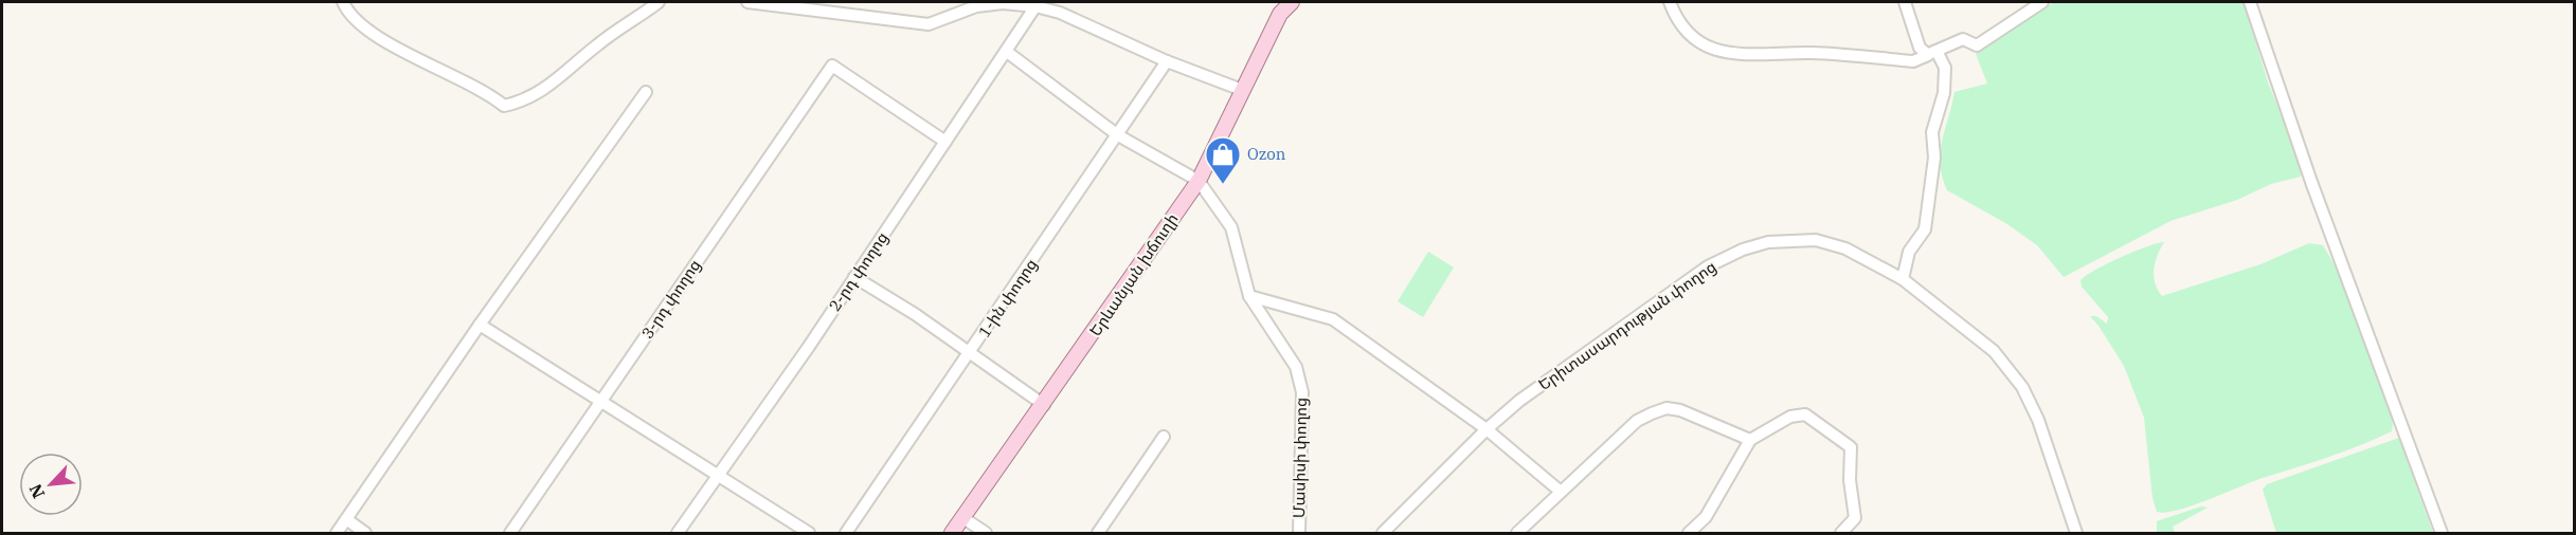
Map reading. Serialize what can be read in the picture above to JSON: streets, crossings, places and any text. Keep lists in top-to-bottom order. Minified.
{"streets":{"main road":["Երևանյան խճուղի"],"street":["2-րդ փողոց","1-ին փողոց","3-րդ փողոց","Երիտասարդության փողոց","Մասիսի փողոց"]},"crossings":[["2-րդ փողոց","3-րդ փողոց"],["Երևանյան խճուղի","Մասիսի փողոց"]],"places":{"shop":["Ozon"]},"north":"bottom left"}
